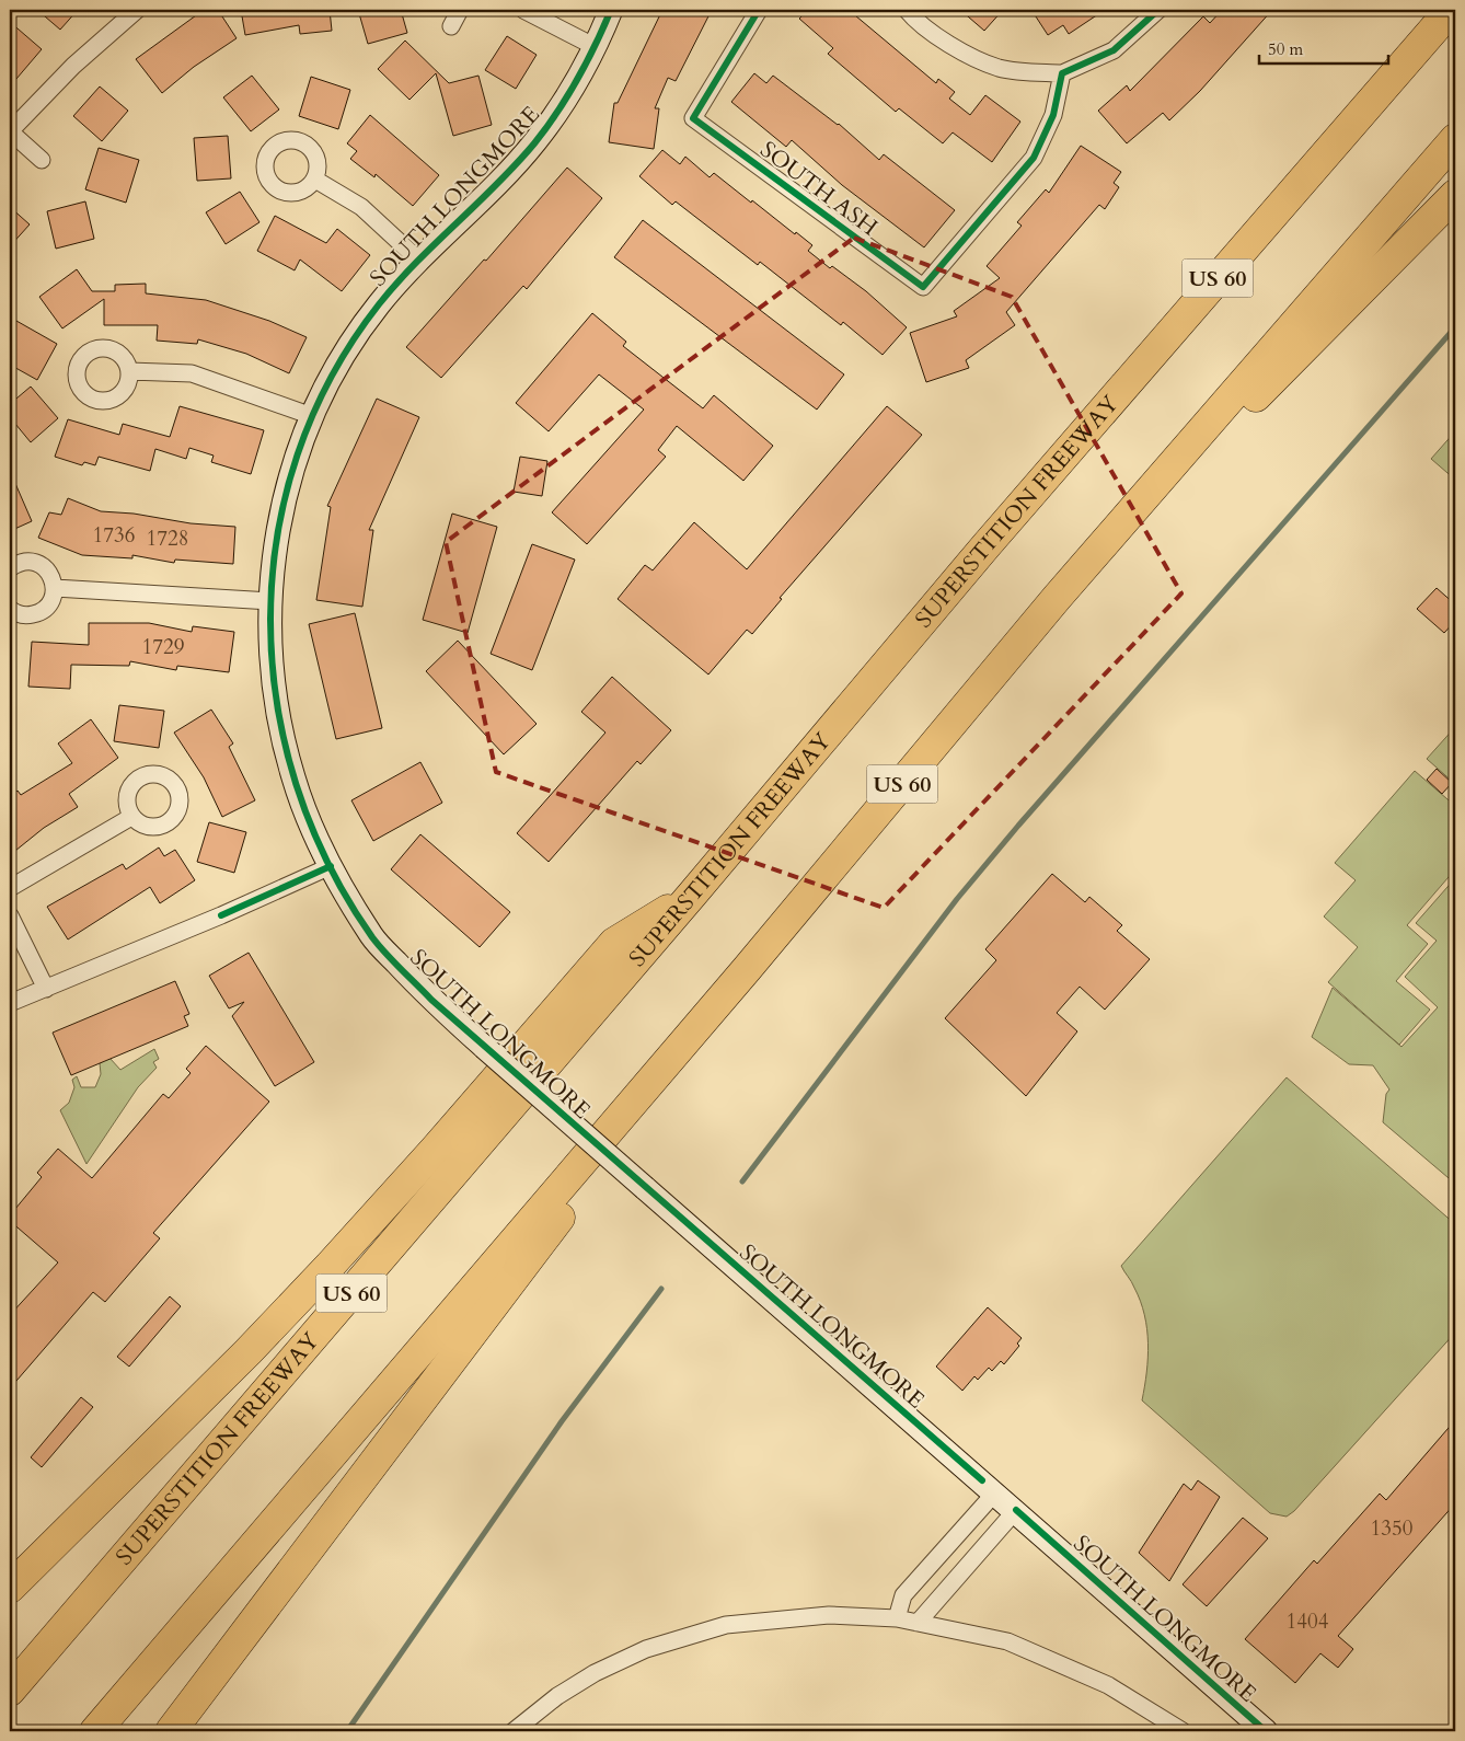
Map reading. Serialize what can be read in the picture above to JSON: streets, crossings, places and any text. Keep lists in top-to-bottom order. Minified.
{"streets":{"highway":["US 60","SUPERSTITION FREEWAY"],"street":["SOUTH ASH","SOUTH LONGMORE"]},"house_numbers":["1736","1728","1729","1350","1404"],"scale_bar":"50 m"}
